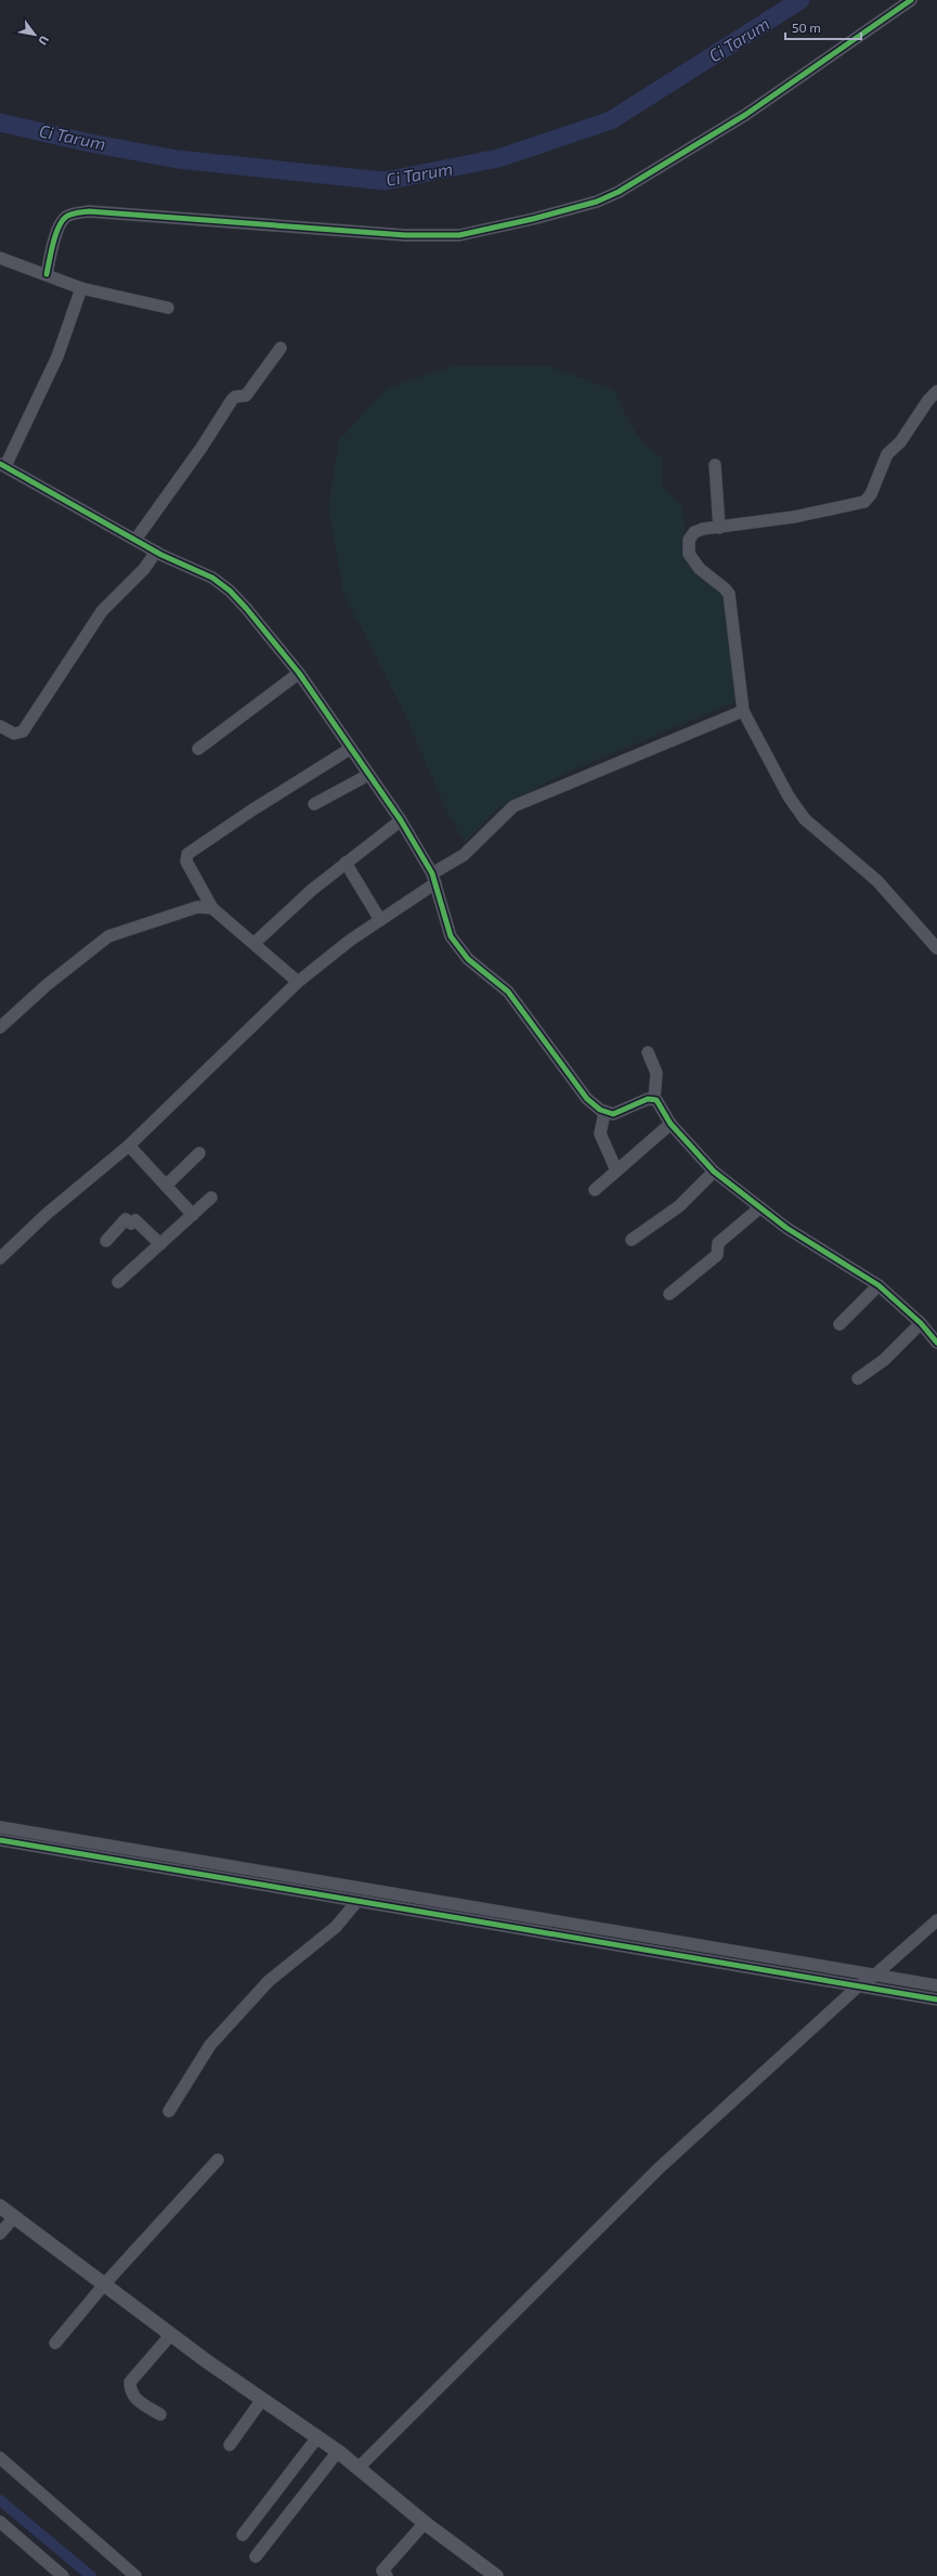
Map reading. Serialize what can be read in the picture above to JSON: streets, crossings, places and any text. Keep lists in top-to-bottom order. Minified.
{"water":["Ci Tarum"],"scale_bar":"50 m","north":"bottom right"}
